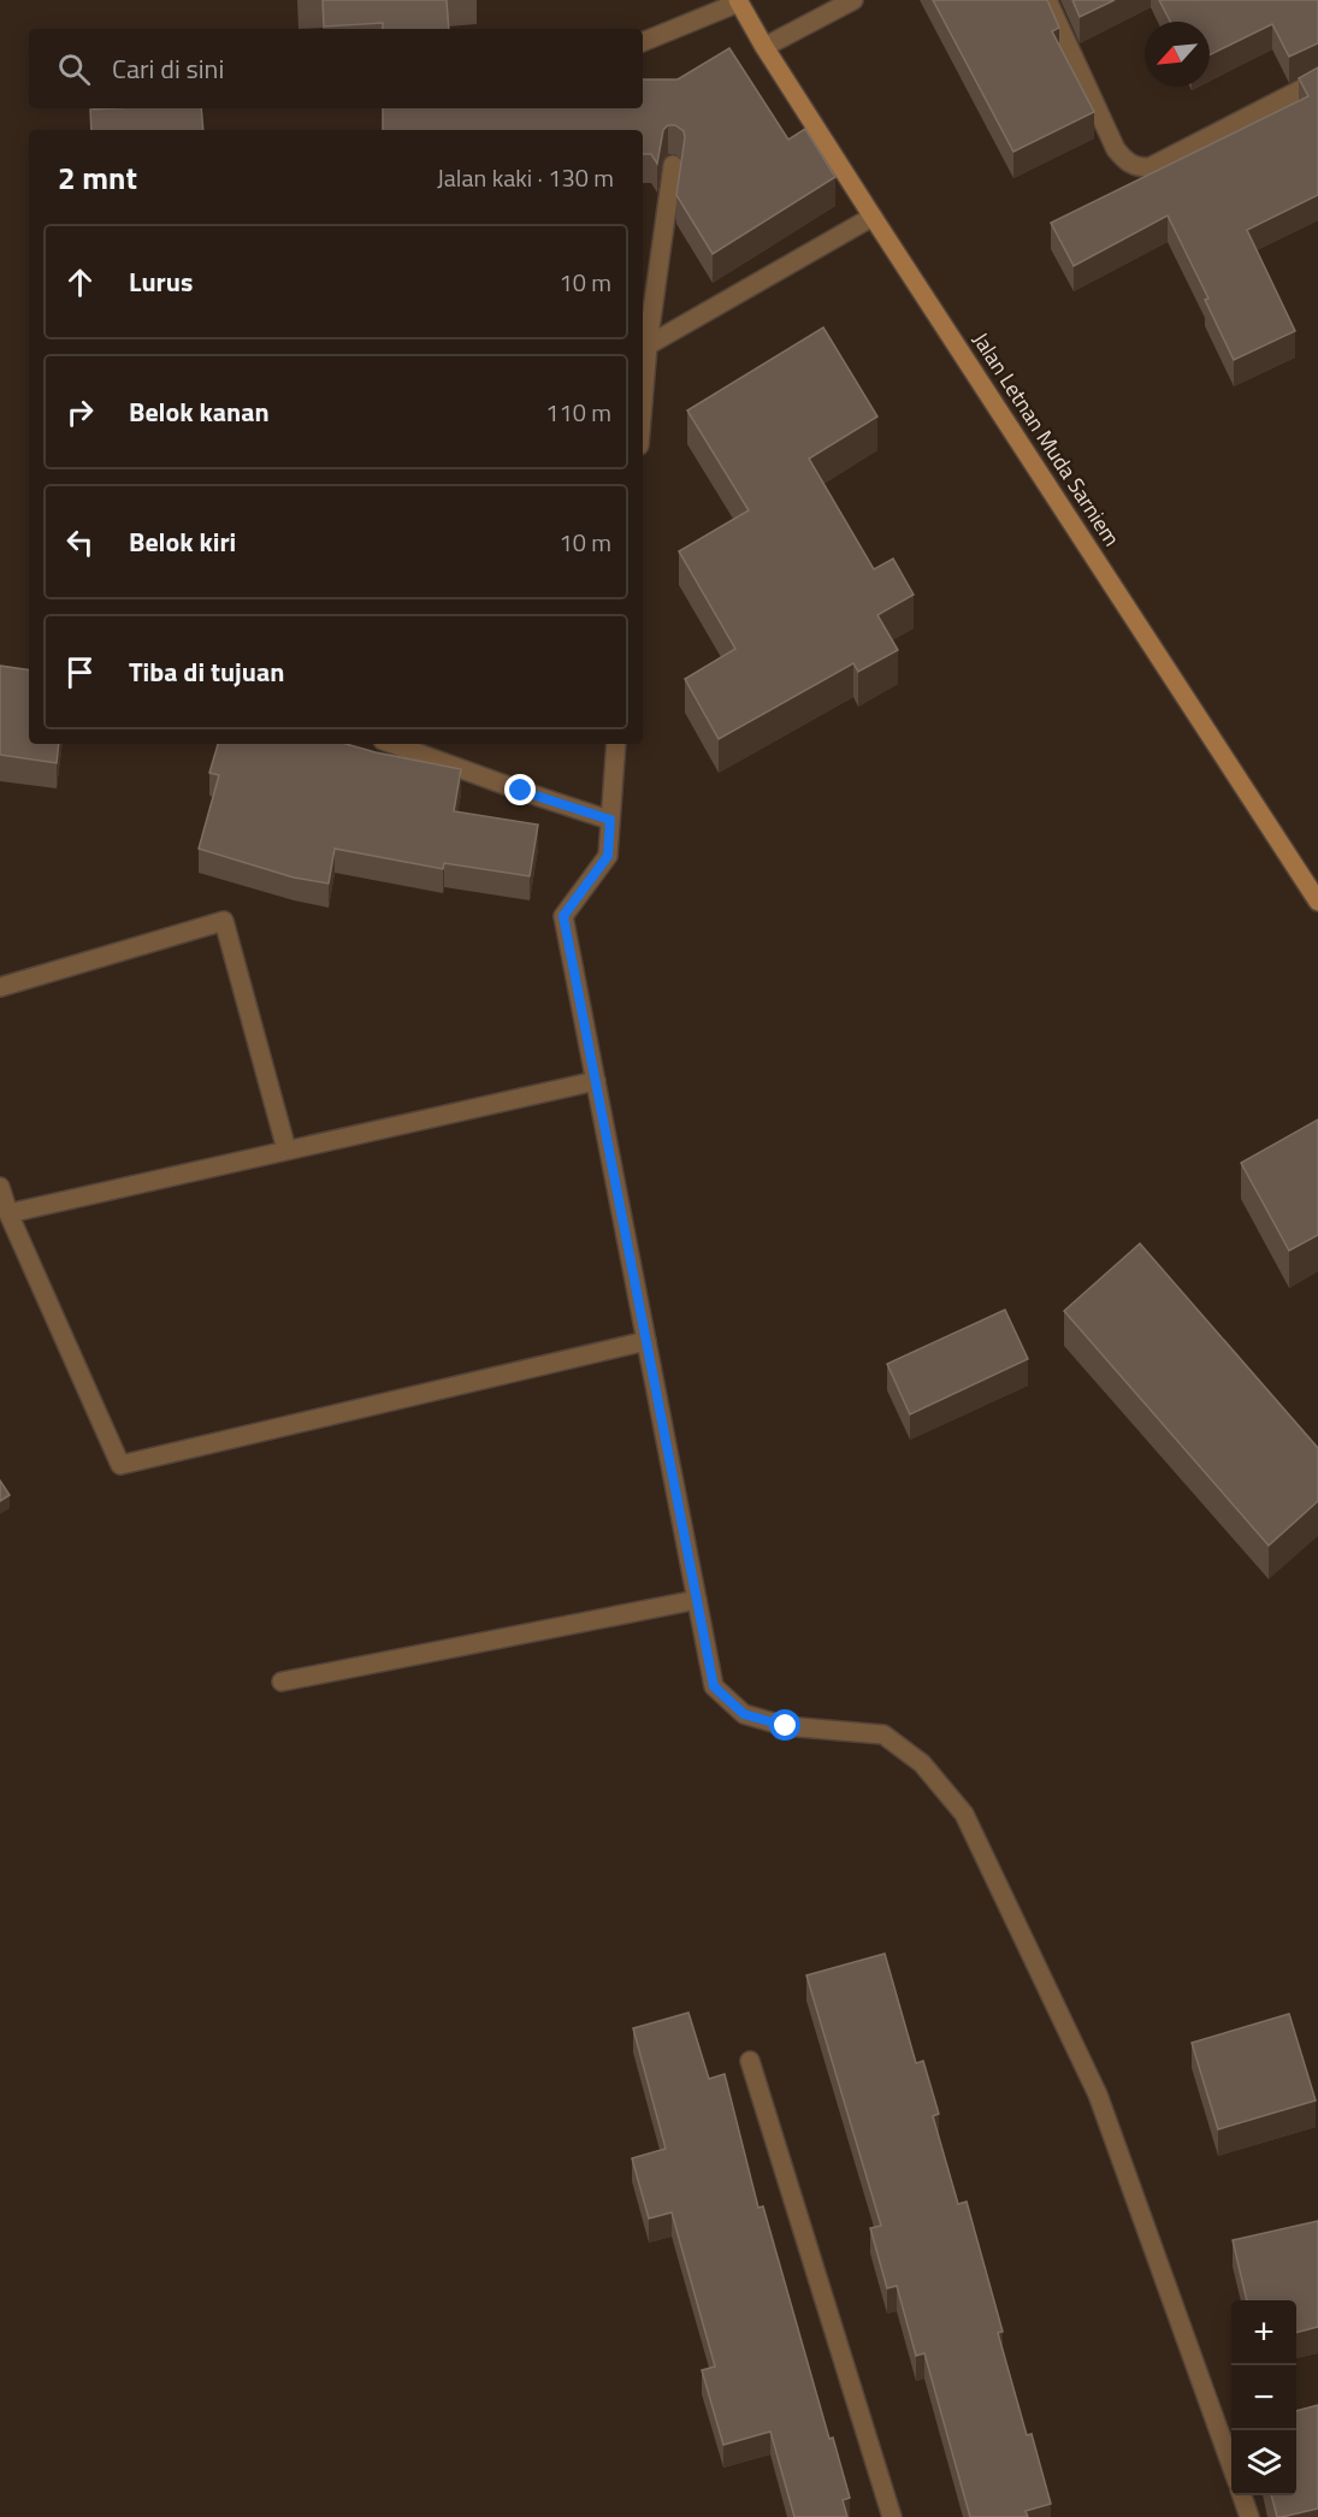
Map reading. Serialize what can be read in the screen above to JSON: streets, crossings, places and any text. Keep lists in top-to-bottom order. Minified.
{"streets":{"main road":["Jalan Letnan Muda Sarniem"]},"north":"bottom left","page":{"search":"Cari di sini","heading":["2 mnt","Jalan kaki · 130 m"],"list":[["Lurus","10 m"],["Belok kanan","110 m"],["Belok kiri","10 m"],"Tiba di tujuan"],"map_buttons":["+","−"]}}
